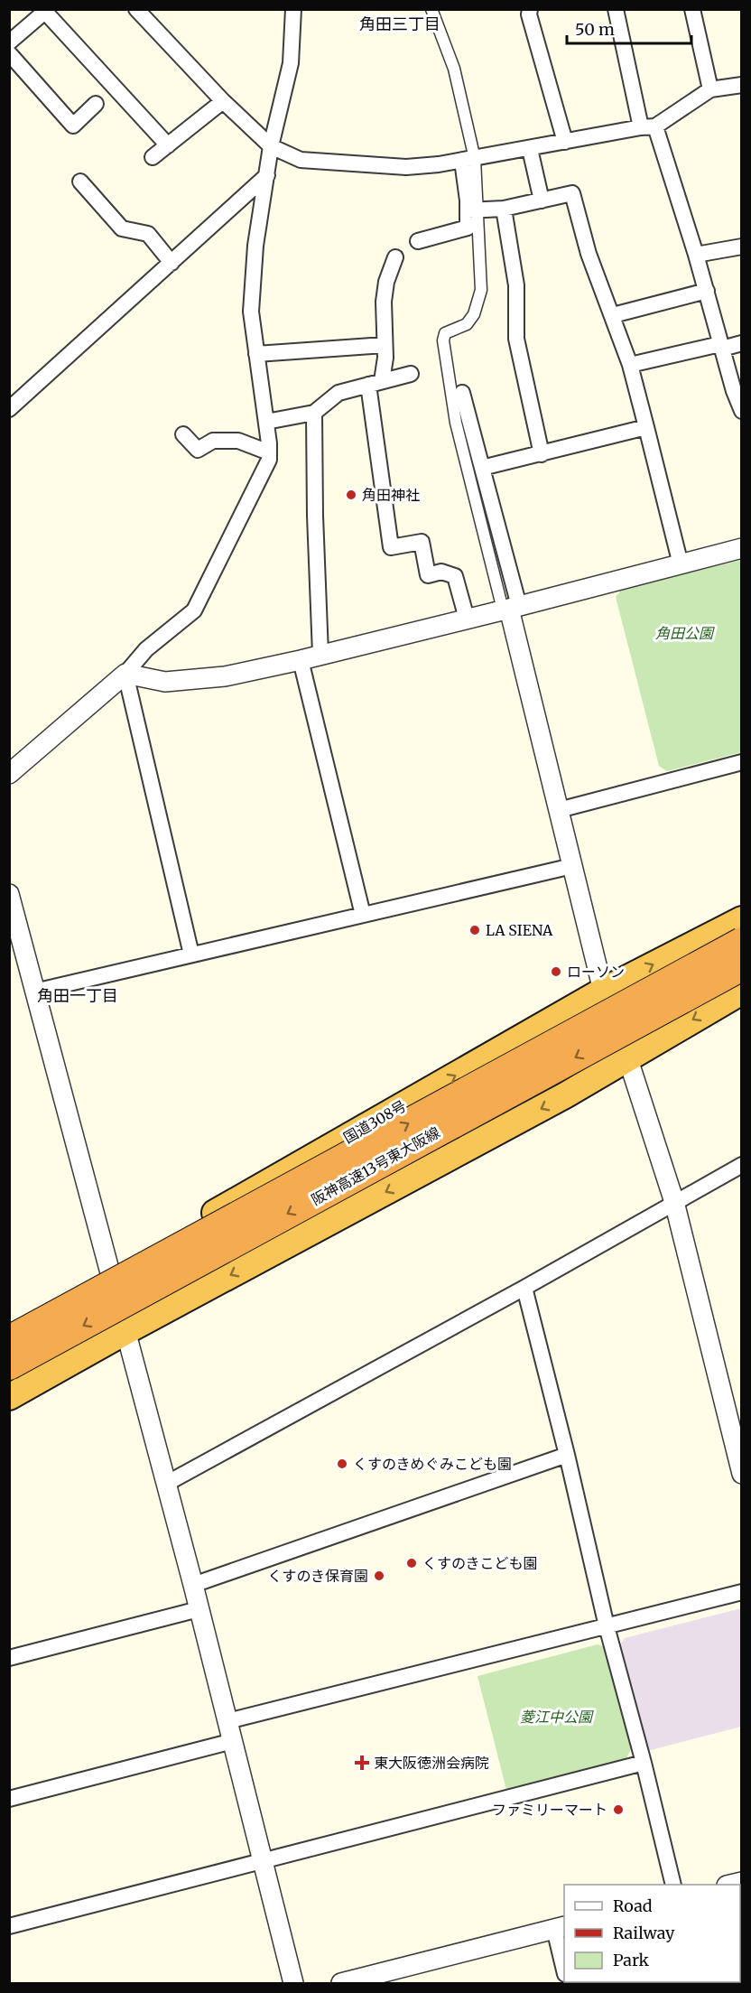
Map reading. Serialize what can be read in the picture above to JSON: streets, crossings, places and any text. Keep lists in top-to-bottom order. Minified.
{"streets":{"highway":["国道308号","阪神高速13号東大阪線"]},"districts":["角田三丁目","角田一丁目"],"parks":["角田公園","菱江中公園"],"places":{"other":["角田神社","LA SIENA","ローソン","くすのきめぐみこども園","くすのきこども園","くすのき保育園","ファミリーマート"],"health":["東大阪徳洲会病院"]},"legend":["Road","Railway","Park"],"scale_bar":"50 m"}
